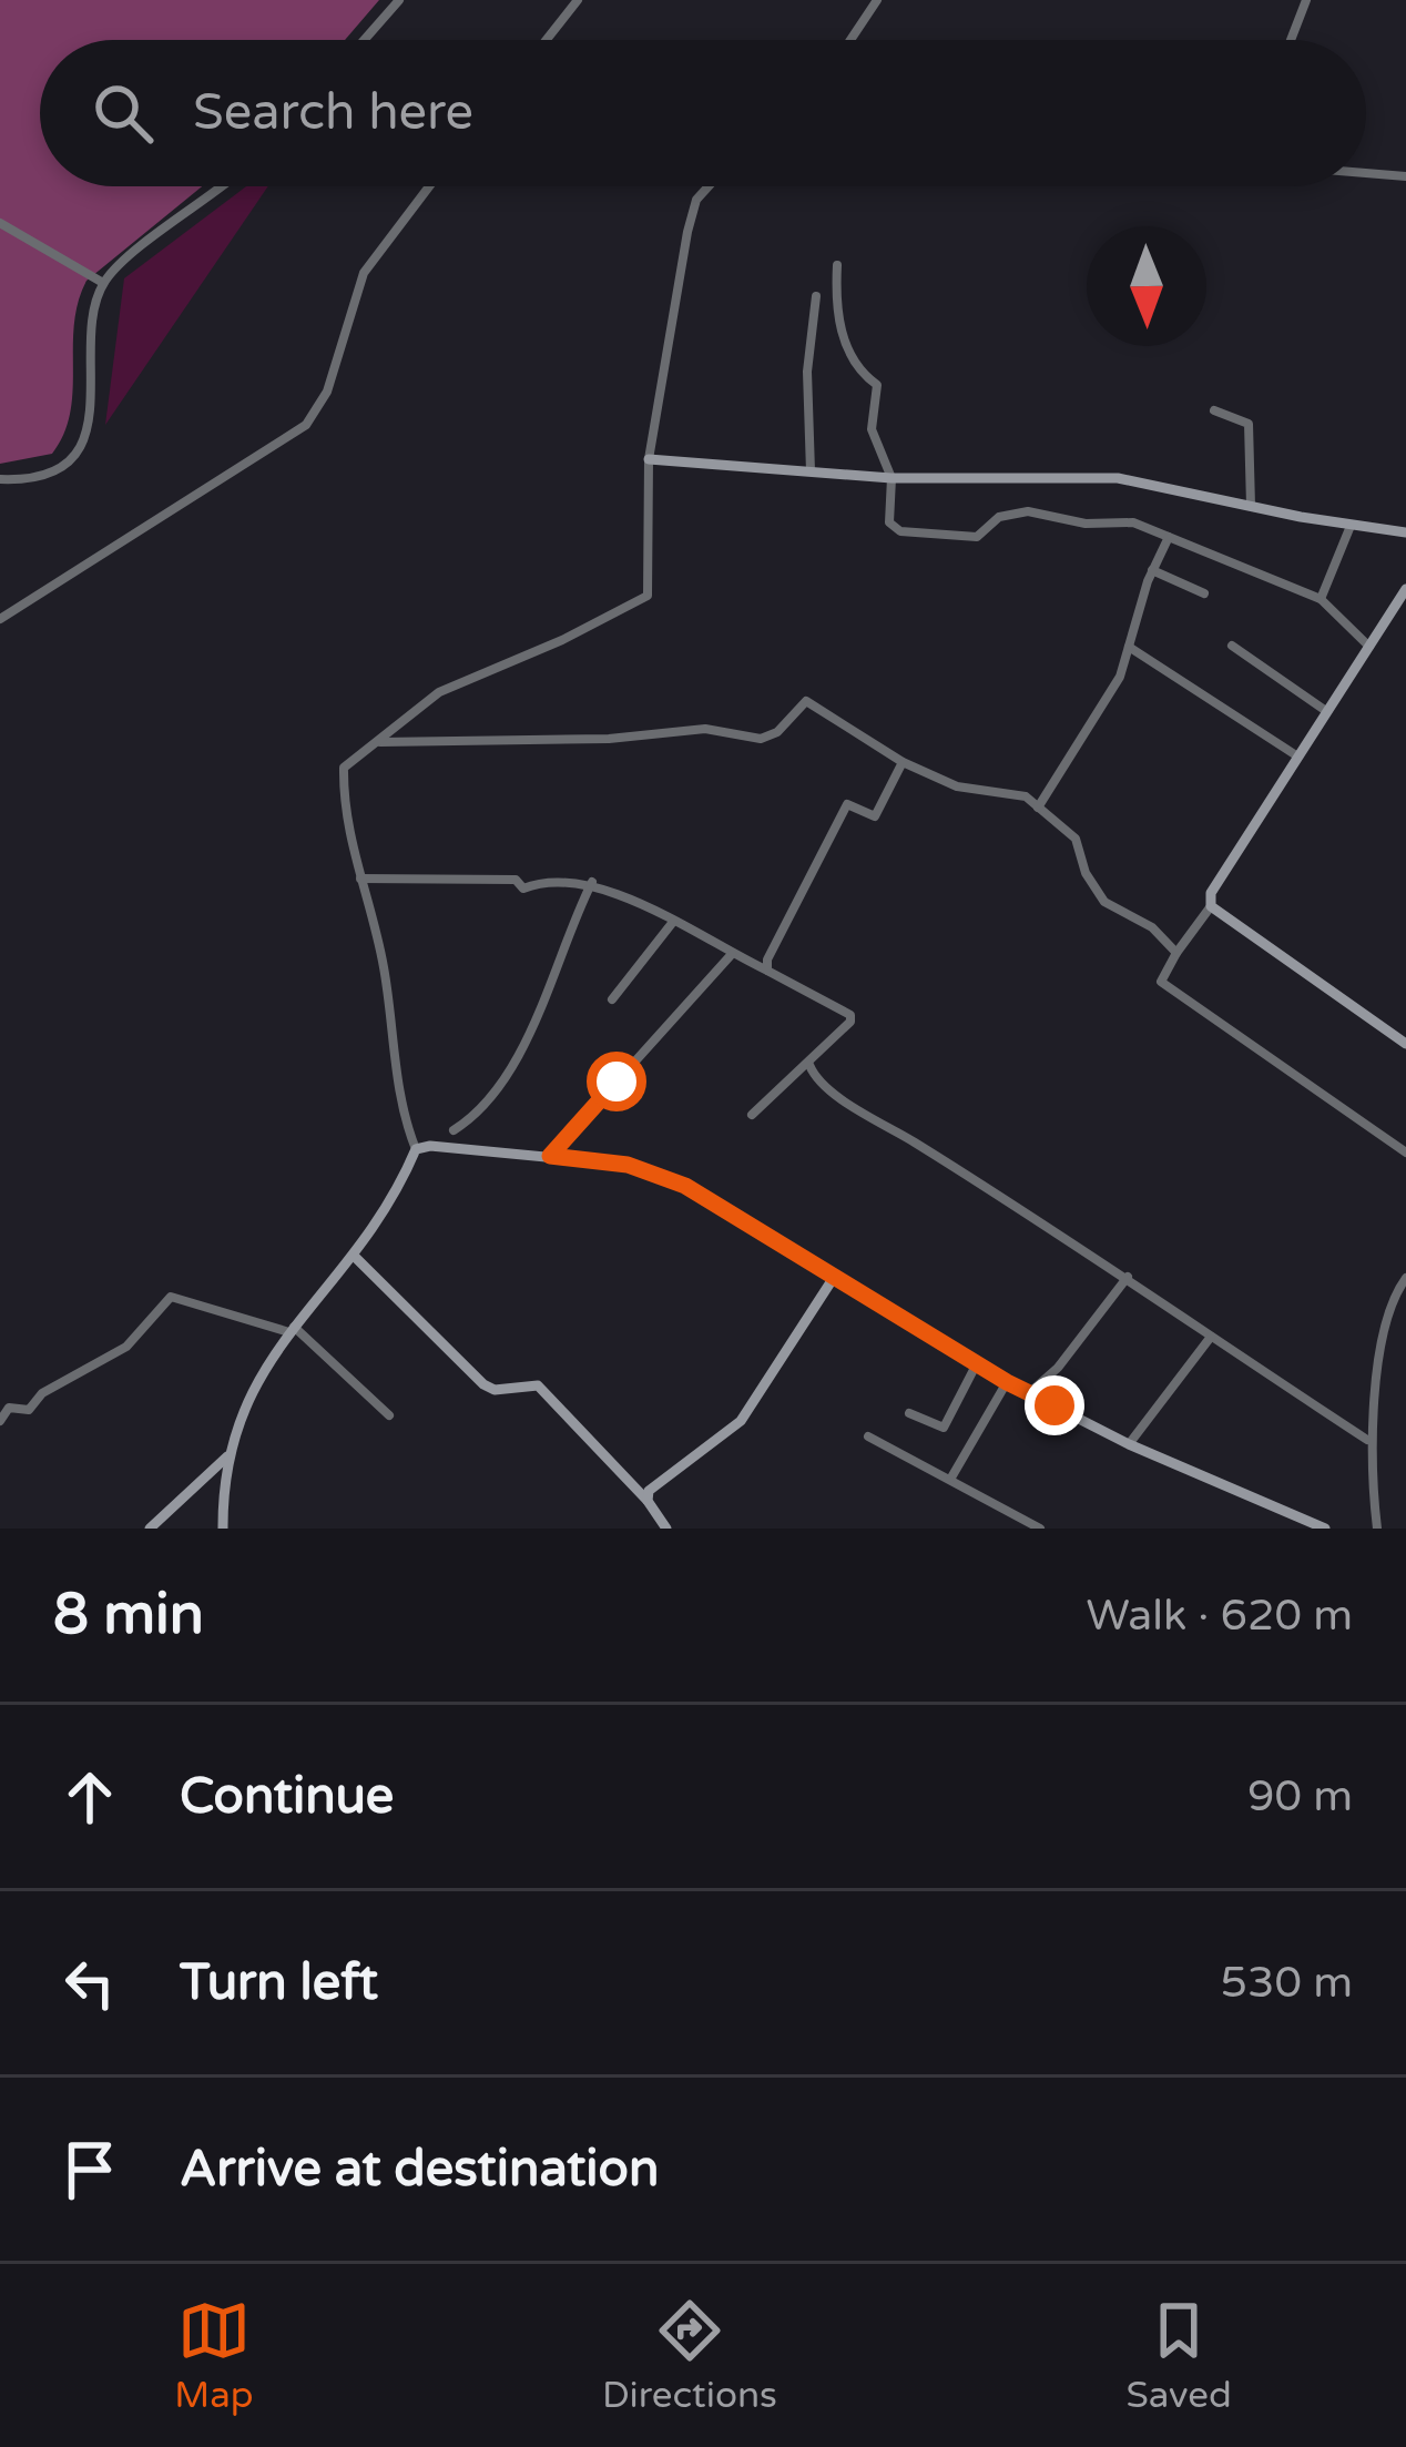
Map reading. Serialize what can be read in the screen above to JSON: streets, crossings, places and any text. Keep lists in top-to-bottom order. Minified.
{"north":"bottom","page":{"search":"Search here","heading":["8 min","Walk · 620 m"],"list":[["Continue","90 m"],["Turn left","530 m"],"Arrive at destination"],"nav":["Map","Directions","Saved"]}}
